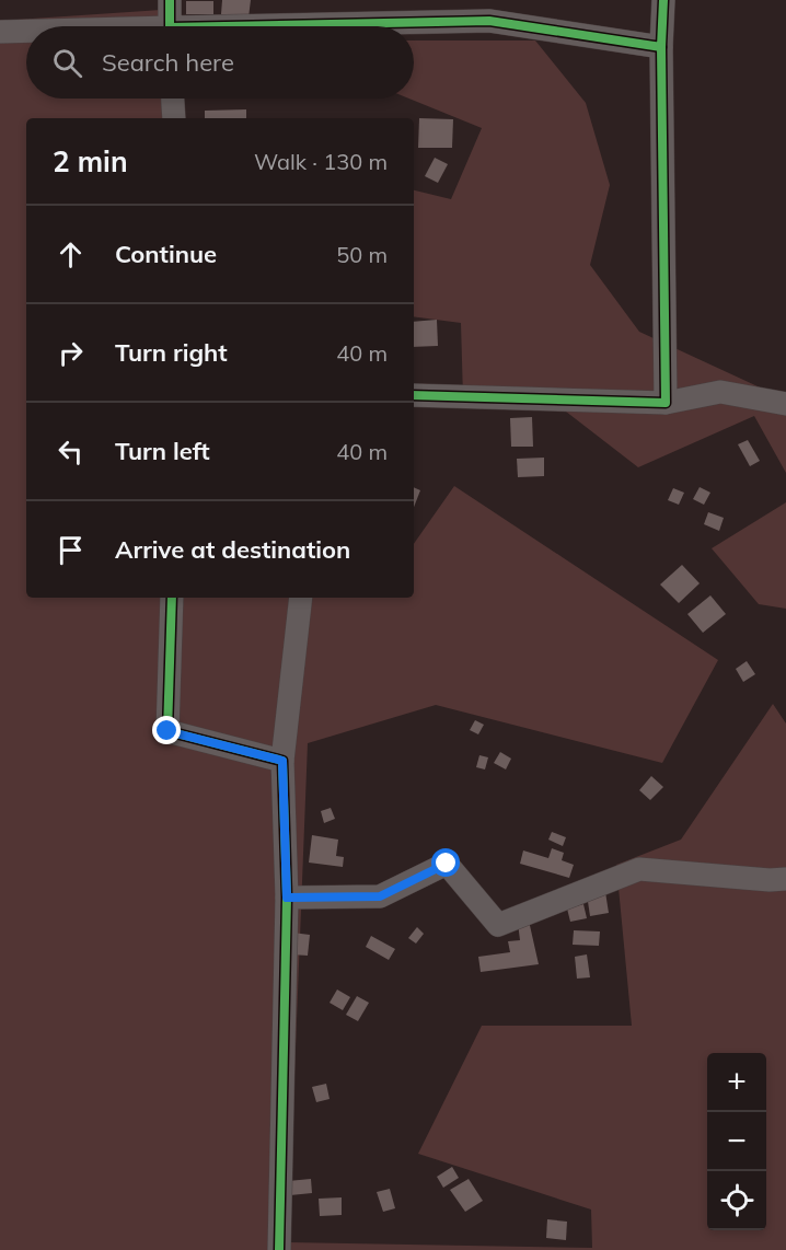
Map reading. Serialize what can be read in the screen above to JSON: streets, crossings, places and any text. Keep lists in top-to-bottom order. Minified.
{"page":{"search":"Search here","heading":["2 min","Walk · 130 m"],"list":[["Continue","50 m"],["Turn right","40 m"],["Turn left","40 m"],"Arrive at destination"],"map_buttons":["+","−"]}}
